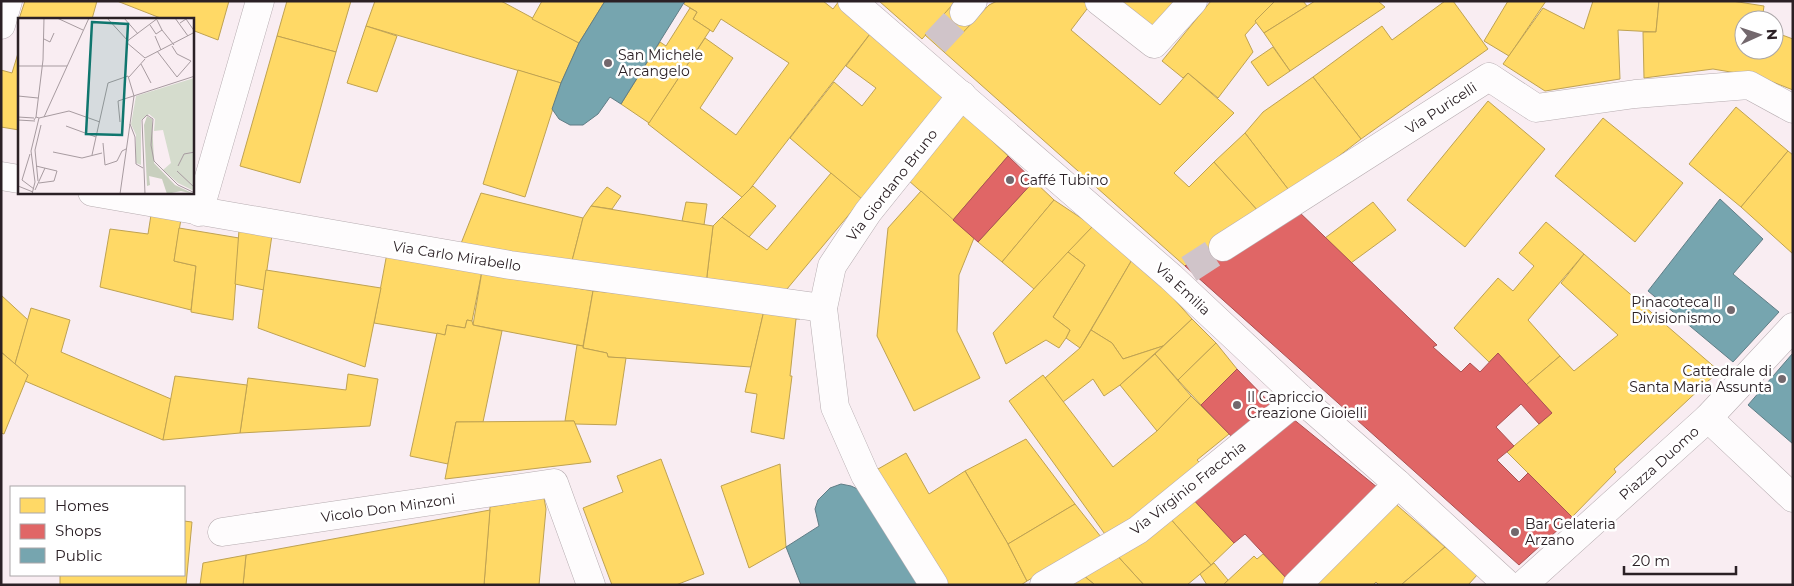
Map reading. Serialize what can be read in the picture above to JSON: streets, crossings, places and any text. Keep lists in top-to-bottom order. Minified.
{"streets":{"street":["Via Puricelli","Via Giordano Bruno","Via Carlo Mirabello","Via Emilia","Piazza Duomo","Via Virginio Fracchia","Vicolo Don Minzoni"]},"crossings":[["Via Giordano Bruno","Via Carlo Mirabello"],["Via Giordano Bruno","Via Emilia"],["Via Emilia","Via Virginio Fracchia"]],"places":["San Michele Arcangelo","Caffé Tubino","Pinacoteca Il Divisionismo","Cattedrale di Santa Maria Assunta","Il Capriccio Creazione Gioielli","Bar Gelateria Arzano"],"legend":["Homes","Shops","Public"],"scale_bar":"20 m","north":"right"}
